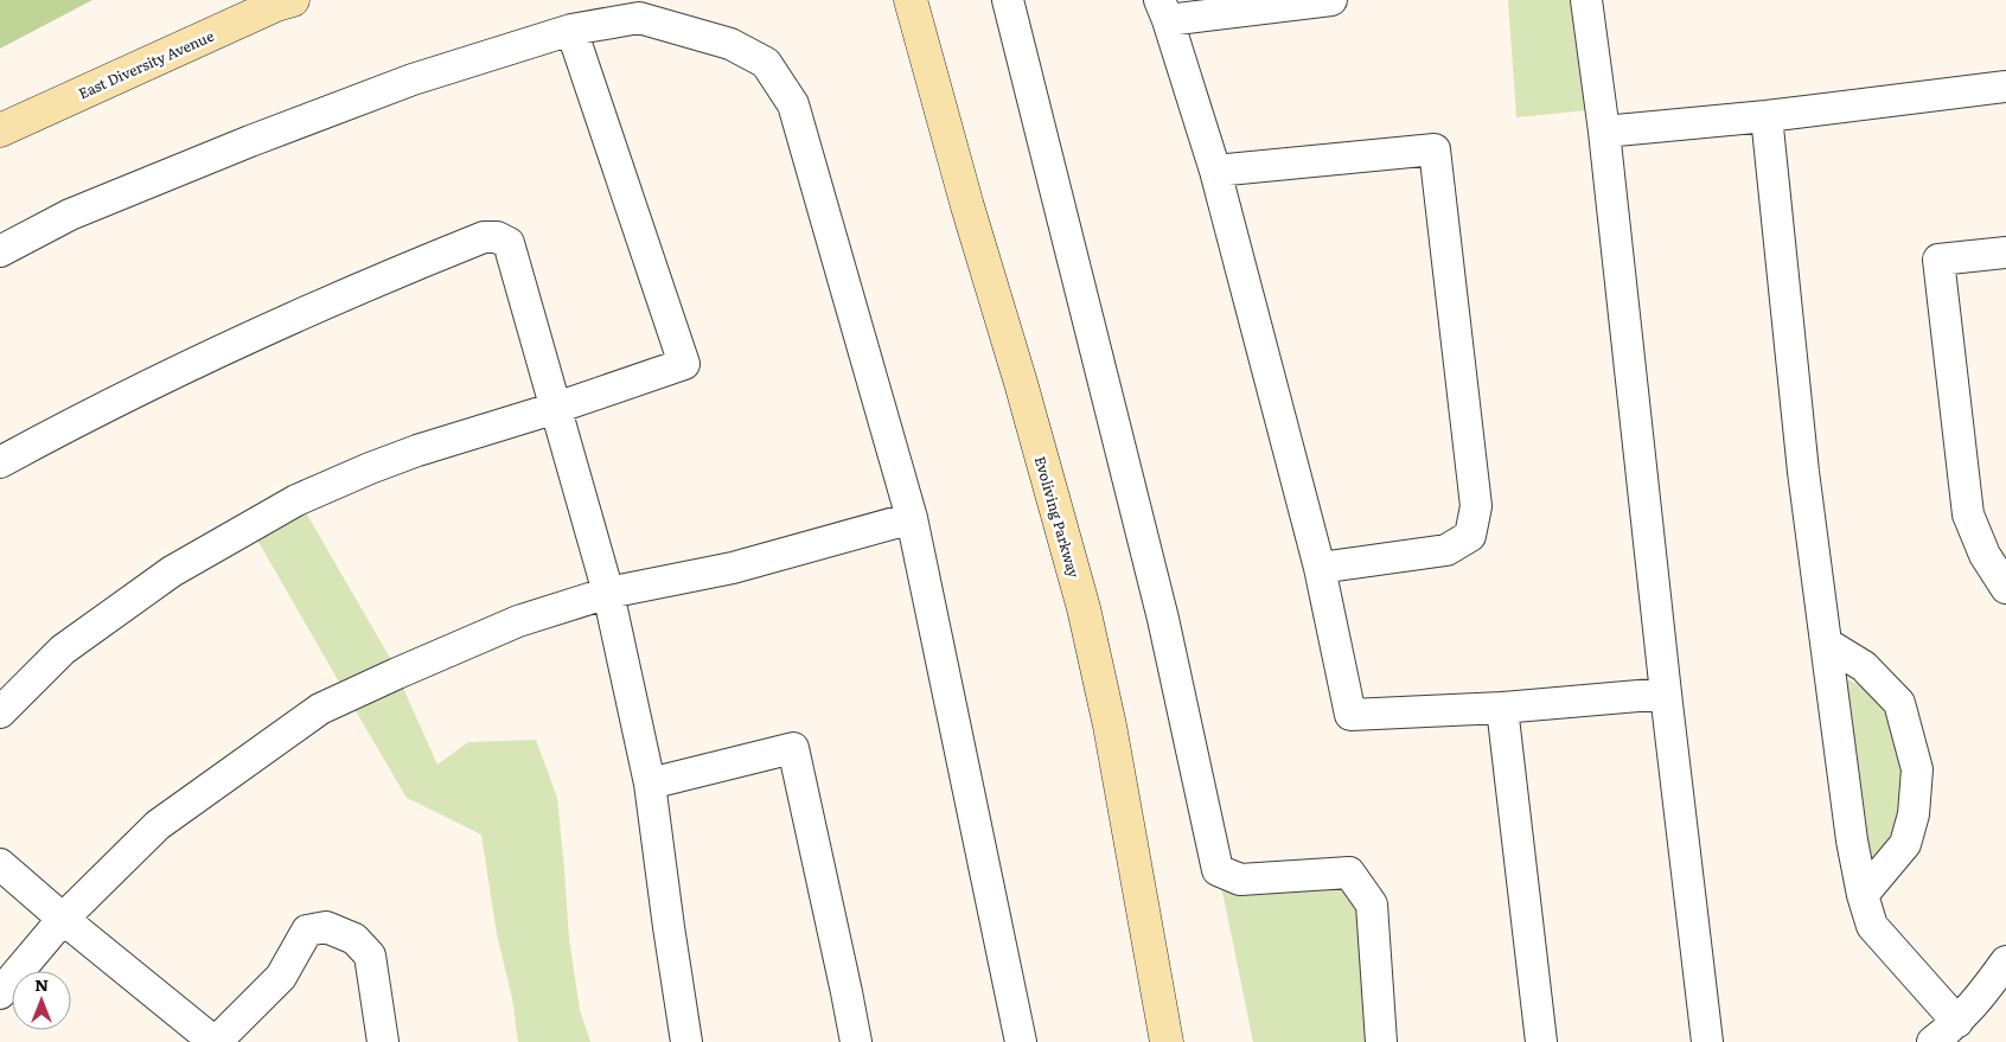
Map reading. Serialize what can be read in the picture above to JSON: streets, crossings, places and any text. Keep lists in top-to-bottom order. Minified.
{"streets":{"street":["East Diversity Avenue","Evoliving Parkway"]},"north":"top"}
